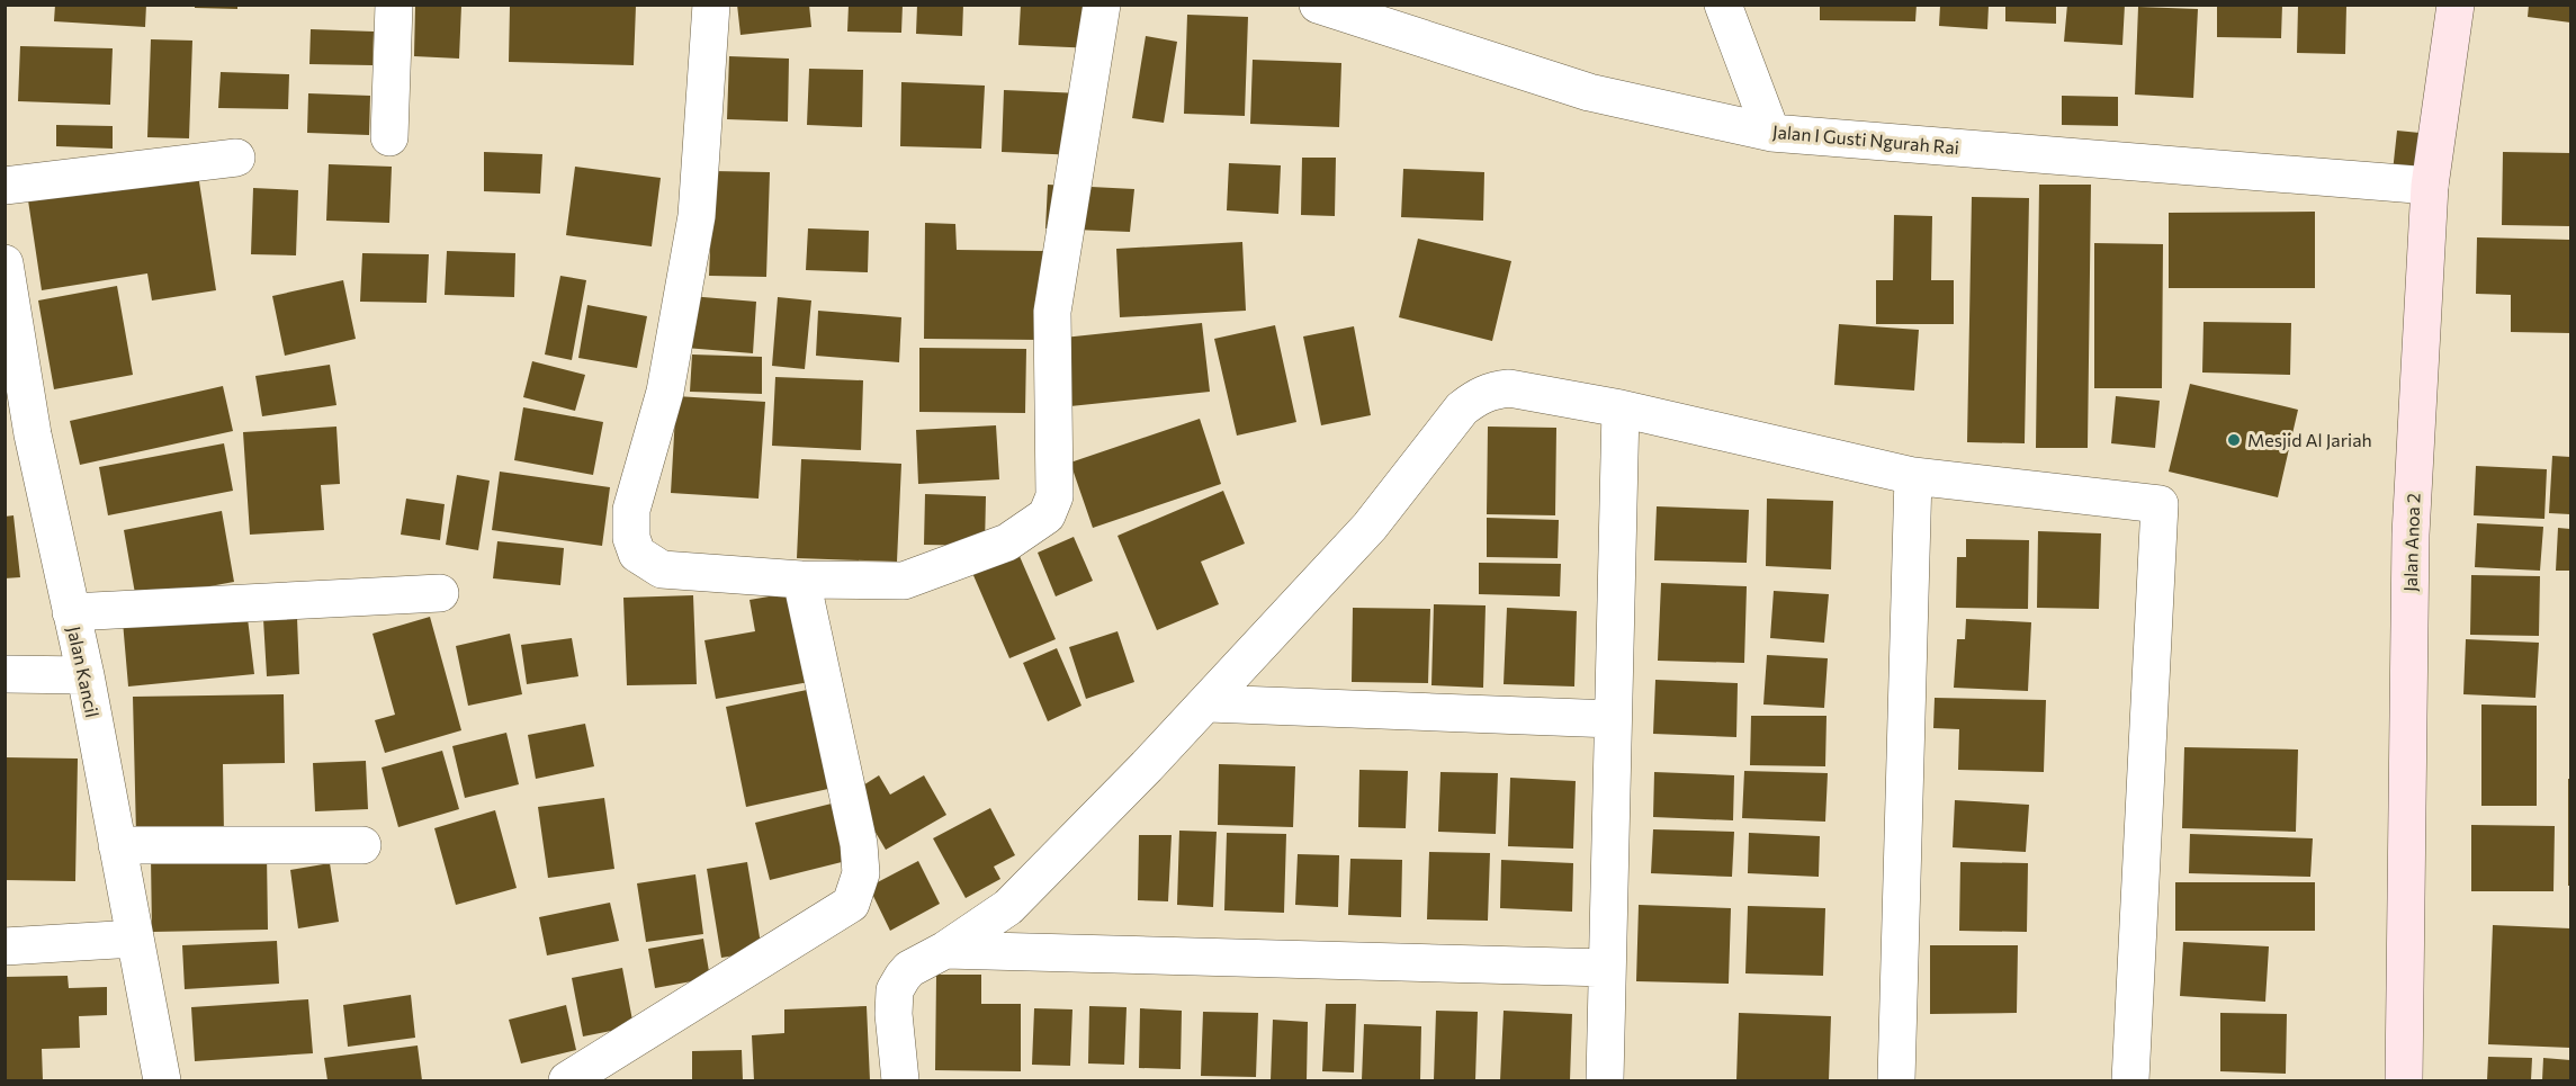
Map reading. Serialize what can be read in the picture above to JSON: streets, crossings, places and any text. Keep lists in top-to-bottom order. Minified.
{"streets":{"street":["Jalan I Gusti Ngurah Rai","Jalan Anoa 2","Jalan Kancil"]},"crossings":[["Jalan I Gusti Ngurah Rai","Jalan Anoa 2"]],"places":["Mesjid Al Jariah"]}
